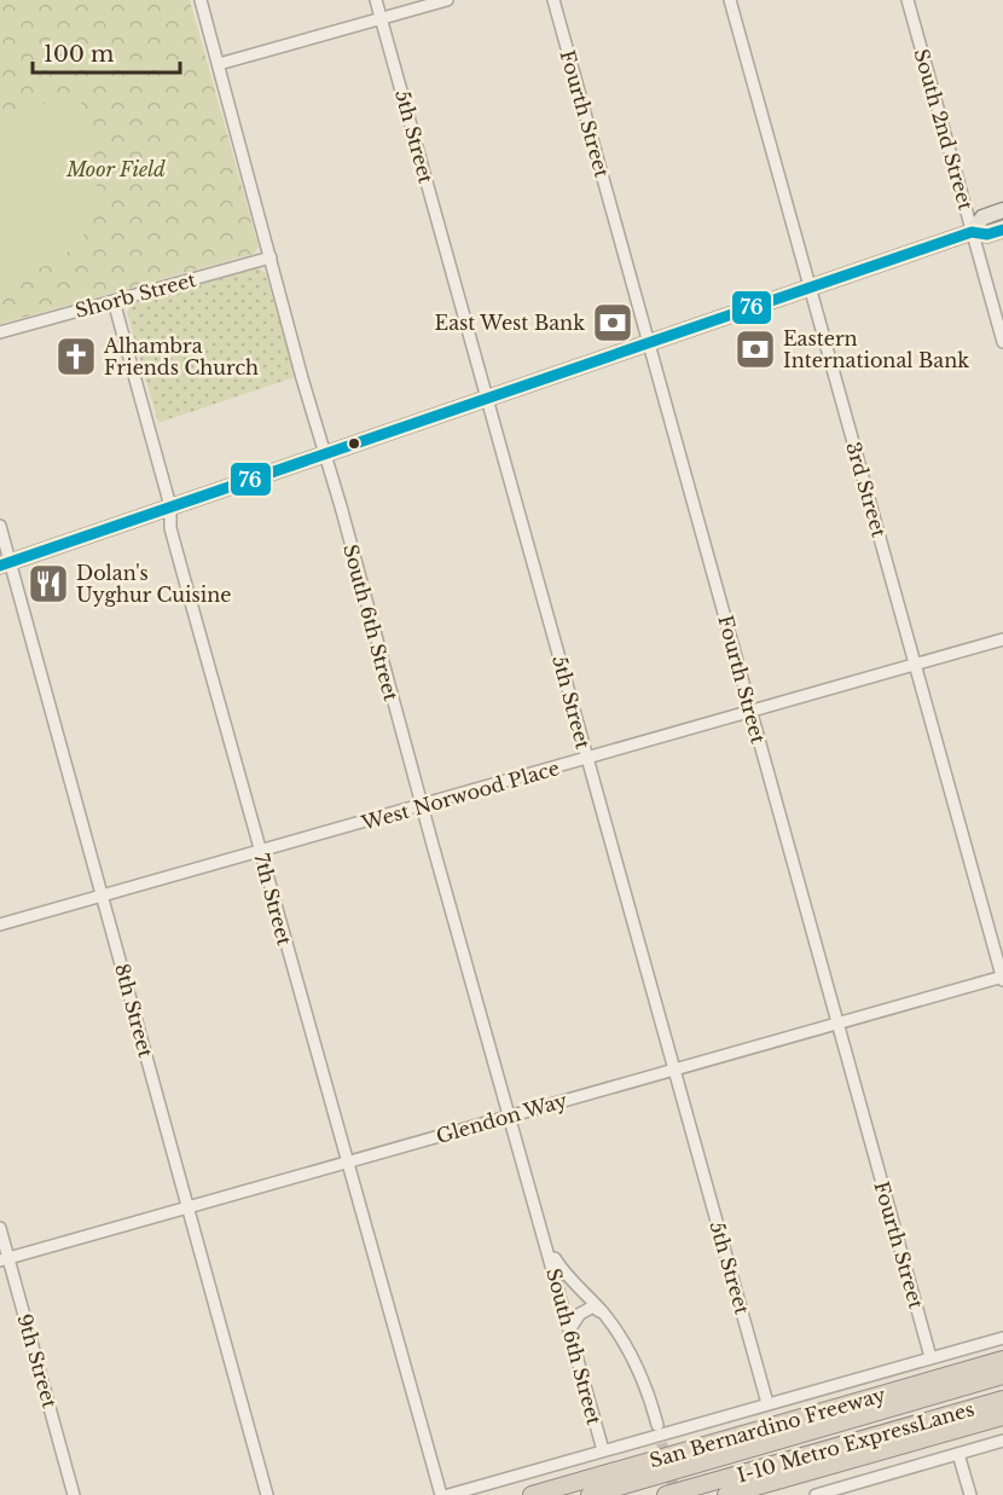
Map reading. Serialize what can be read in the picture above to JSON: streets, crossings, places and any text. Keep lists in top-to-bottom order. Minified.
{"streets":{"highway":["San Bernardino Freeway","I-10 Metro ExpressLanes"],"street":["Fourth Street","South 2nd Street","5th Street","Shorb Street","3rd Street","South 6th Street","West Norwood Place","7th Street","8th Street","Glendon Way","9th Street"]},"crossings":[["Fourth Street","West Norwood Place"],["Fourth Street","Glendon Way"],["5th Street","West Norwood Place"],["5th Street","Glendon Way"],["Shorb Street","South 6th Street"],["Shorb Street","7th Street"],["3rd Street","West Norwood Place"],["3rd Street","Glendon Way"],["South 6th Street","West Norwood Place"],["South 6th Street","Glendon Way"],["West Norwood Place","7th Street"],["West Norwood Place","8th Street"],["7th Street","Glendon Way"],["8th Street","Glendon Way"],["Glendon Way","9th Street"]],"parks":["Moor Field"],"places":{"bank":["East West Bank","Eastern International Bank"],"church":["Alhambra Friends Church"],"restaurant":["Dolan's Uyghur Cuisine"]},"lines":["transit line 76"],"scale_bar":"100 m"}
